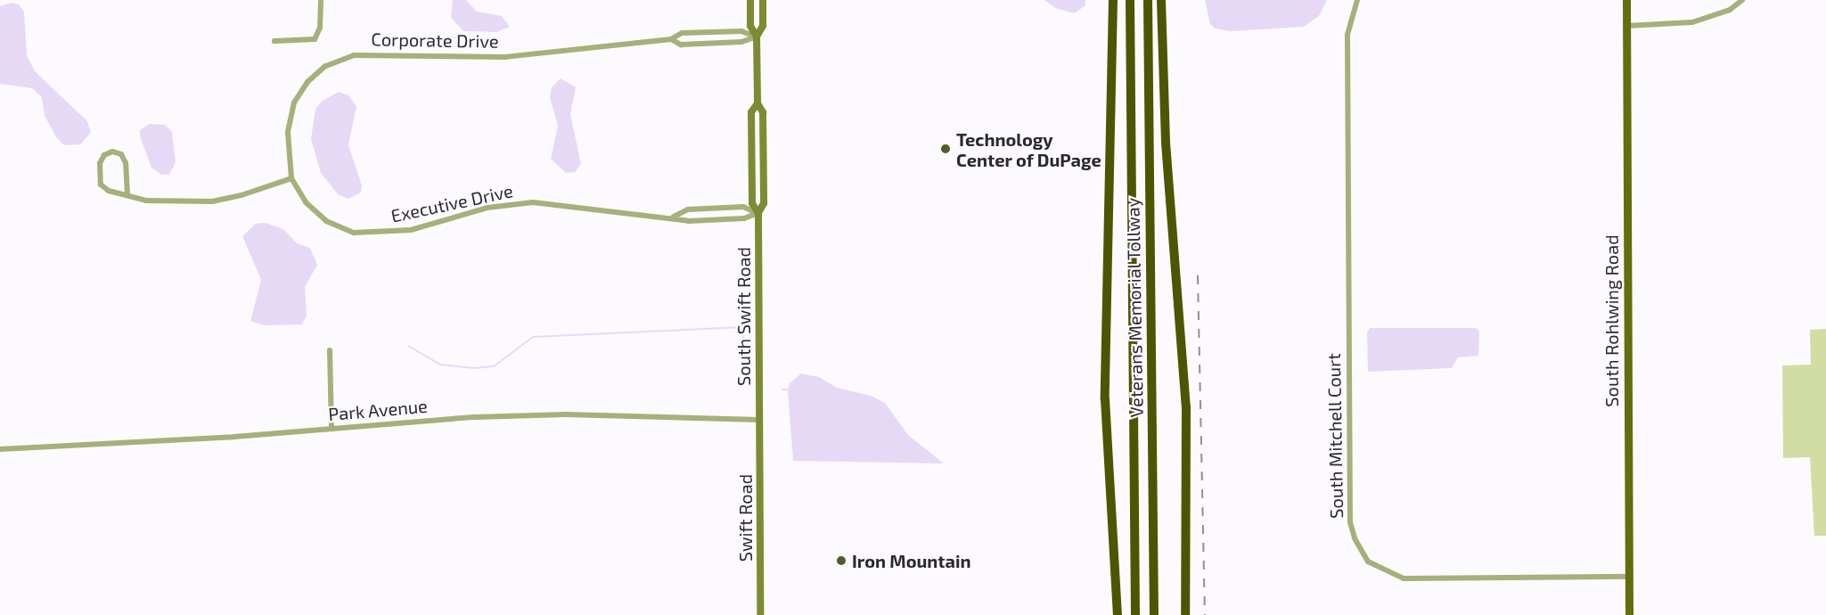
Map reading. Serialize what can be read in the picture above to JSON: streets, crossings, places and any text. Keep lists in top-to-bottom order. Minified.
{"streets":{"highway":["Veterans Memorial Tollway"],"main road":["South Rohlwing Road"],"street":["Corporate Drive","Executive Drive","South Swift Road","Park Avenue","South Mitchell Court","Swift Road"]},"crossings":[["Corporate Drive","Executive Drive"],["Corporate Drive","South Swift Road"],["Executive Drive","South Swift Road"],["South Swift Road","Park Avenue"],["South Swift Road","Swift Road"],["South Rohlwing Road","South Mitchell Court"],["Park Avenue","Swift Road"]],"places":["Technology Center of DuPage","Iron Mountain"]}
